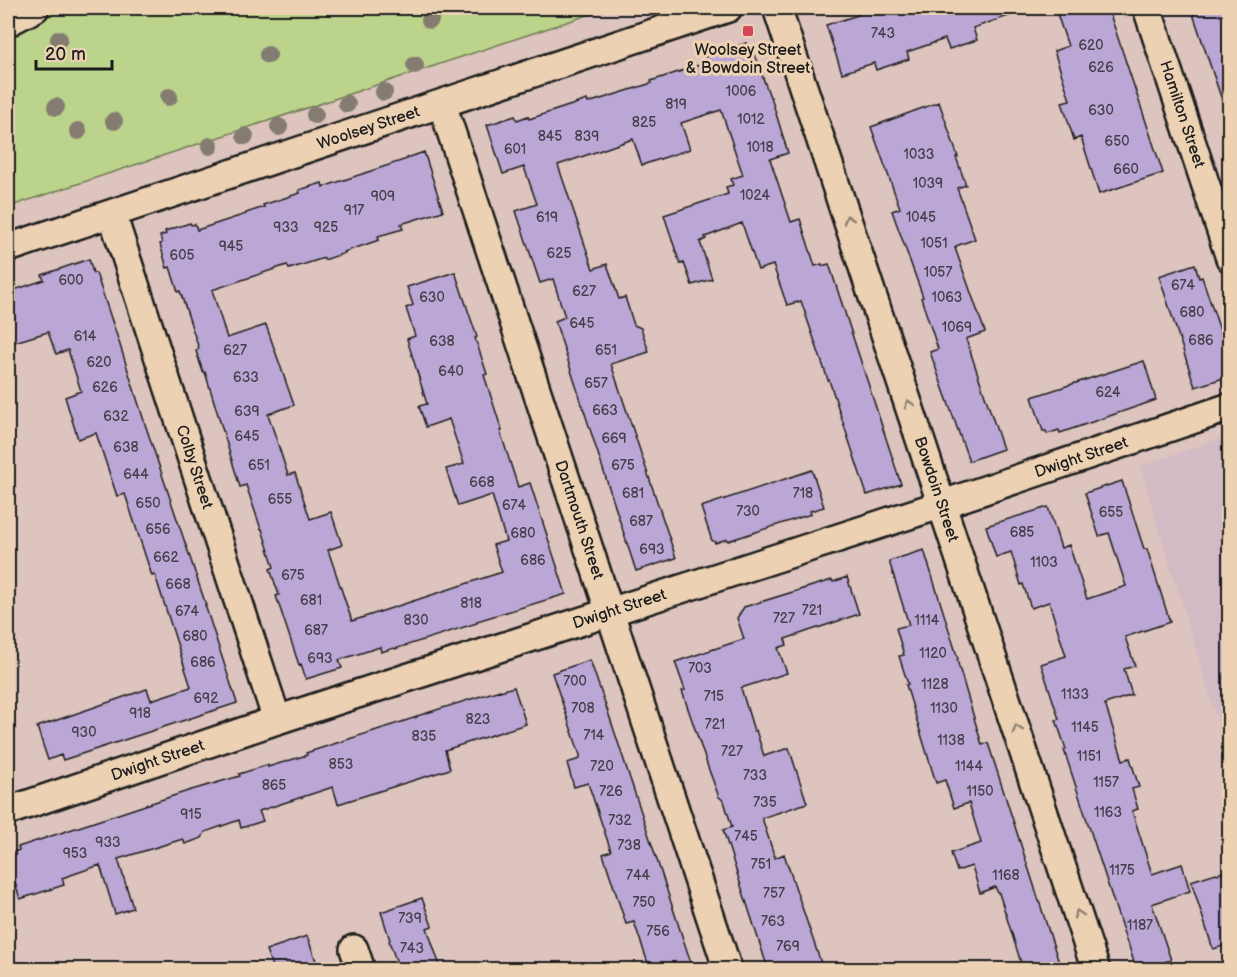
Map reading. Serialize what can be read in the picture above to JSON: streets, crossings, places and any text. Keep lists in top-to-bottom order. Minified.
{"streets":{"street":["Hamilton Street","Woolsey Street","Dwight Street","Colby Street","Bowdoin Street","Dartmouth Street"]},"crossings":[["Woolsey Street","Colby Street"],["Woolsey Street","Dartmouth Street"],["Dwight Street","Colby Street"],["Dwight Street","Bowdoin Street"],["Dwight Street","Dartmouth Street"]],"one_way":["Bowdoin Street"],"places":{"transit":["Woolsey Street & Bowdoin Street"]},"house_numbers":["743","620","626","1006","819","630","1012","825","845","839","650","1018","601","1033","660","1039","1024","909","917","619","1045","933","925","1051","945","625","605","1057","600","674","627","630","1063","680","645","1069","614","686","638","627","651","620","640","633","657","626","624","663","639","632","645","669","638","651","675","644","668","681","718","655","650","674","730","655","687","656","685","680","693","662","686","1103","675","668","681","818","721","674","727","830","1114","687","680","1120","693","686","703","700","1128","1133","715","692","708","1130","918","823","721","1145","930","714","835","1138","727","1151","853","720","1144","733","1157","865","726","1150","735","1163","915","732","745","933","738","953","751","1175","744","1168","757","750","739","763","1187","756","769","743"],"scale_bar":"20 m"}
